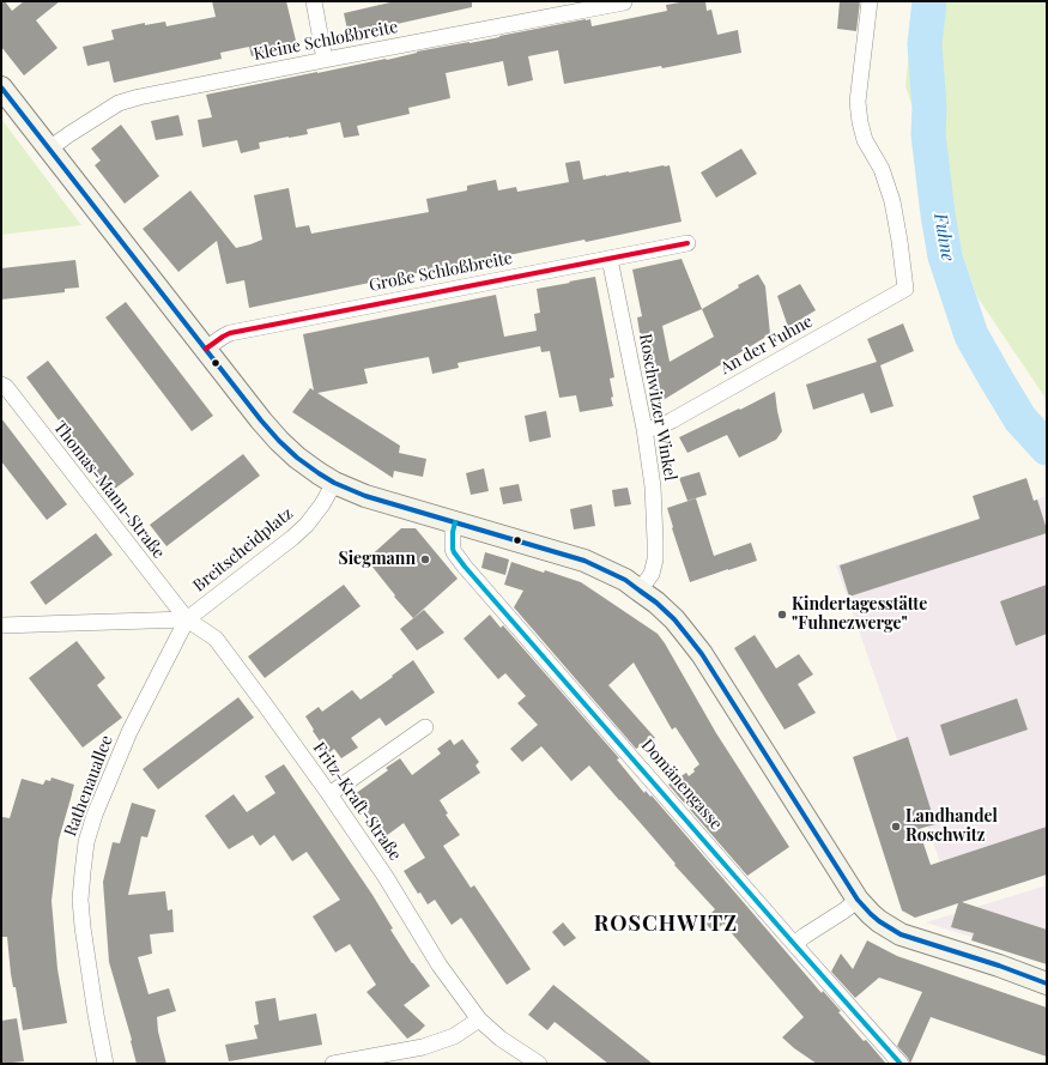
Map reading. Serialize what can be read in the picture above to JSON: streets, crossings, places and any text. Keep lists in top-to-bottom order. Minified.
{"streets":{"street":["Kleine Schloßbreite","Große Schloßbreite","An der Fuhne","Roschwitzer Winkel","Thomas-Mann-Straße","Breitscheidplatz","Domänengasse","Rathenauallee","Fritz-Kraft-Straße"]},"crossings":[["Große Schloßbreite","Roschwitzer Winkel"],["An der Fuhne","Roschwitzer Winkel"],["Thomas-Mann-Straße","Breitscheidplatz"],["Thomas-Mann-Straße","Rathenauallee"],["Thomas-Mann-Straße","Fritz-Kraft-Straße"],["Breitscheidplatz","Rathenauallee"],["Breitscheidplatz","Fritz-Kraft-Straße"],["Rathenauallee","Fritz-Kraft-Straße"]],"districts":["ROSCHWITZ"],"water":["Fuhne"],"places":["Siegmann","Kindertagesstätte \"Fuhnezwerge\"","Landhandel Roschwitz"]}
